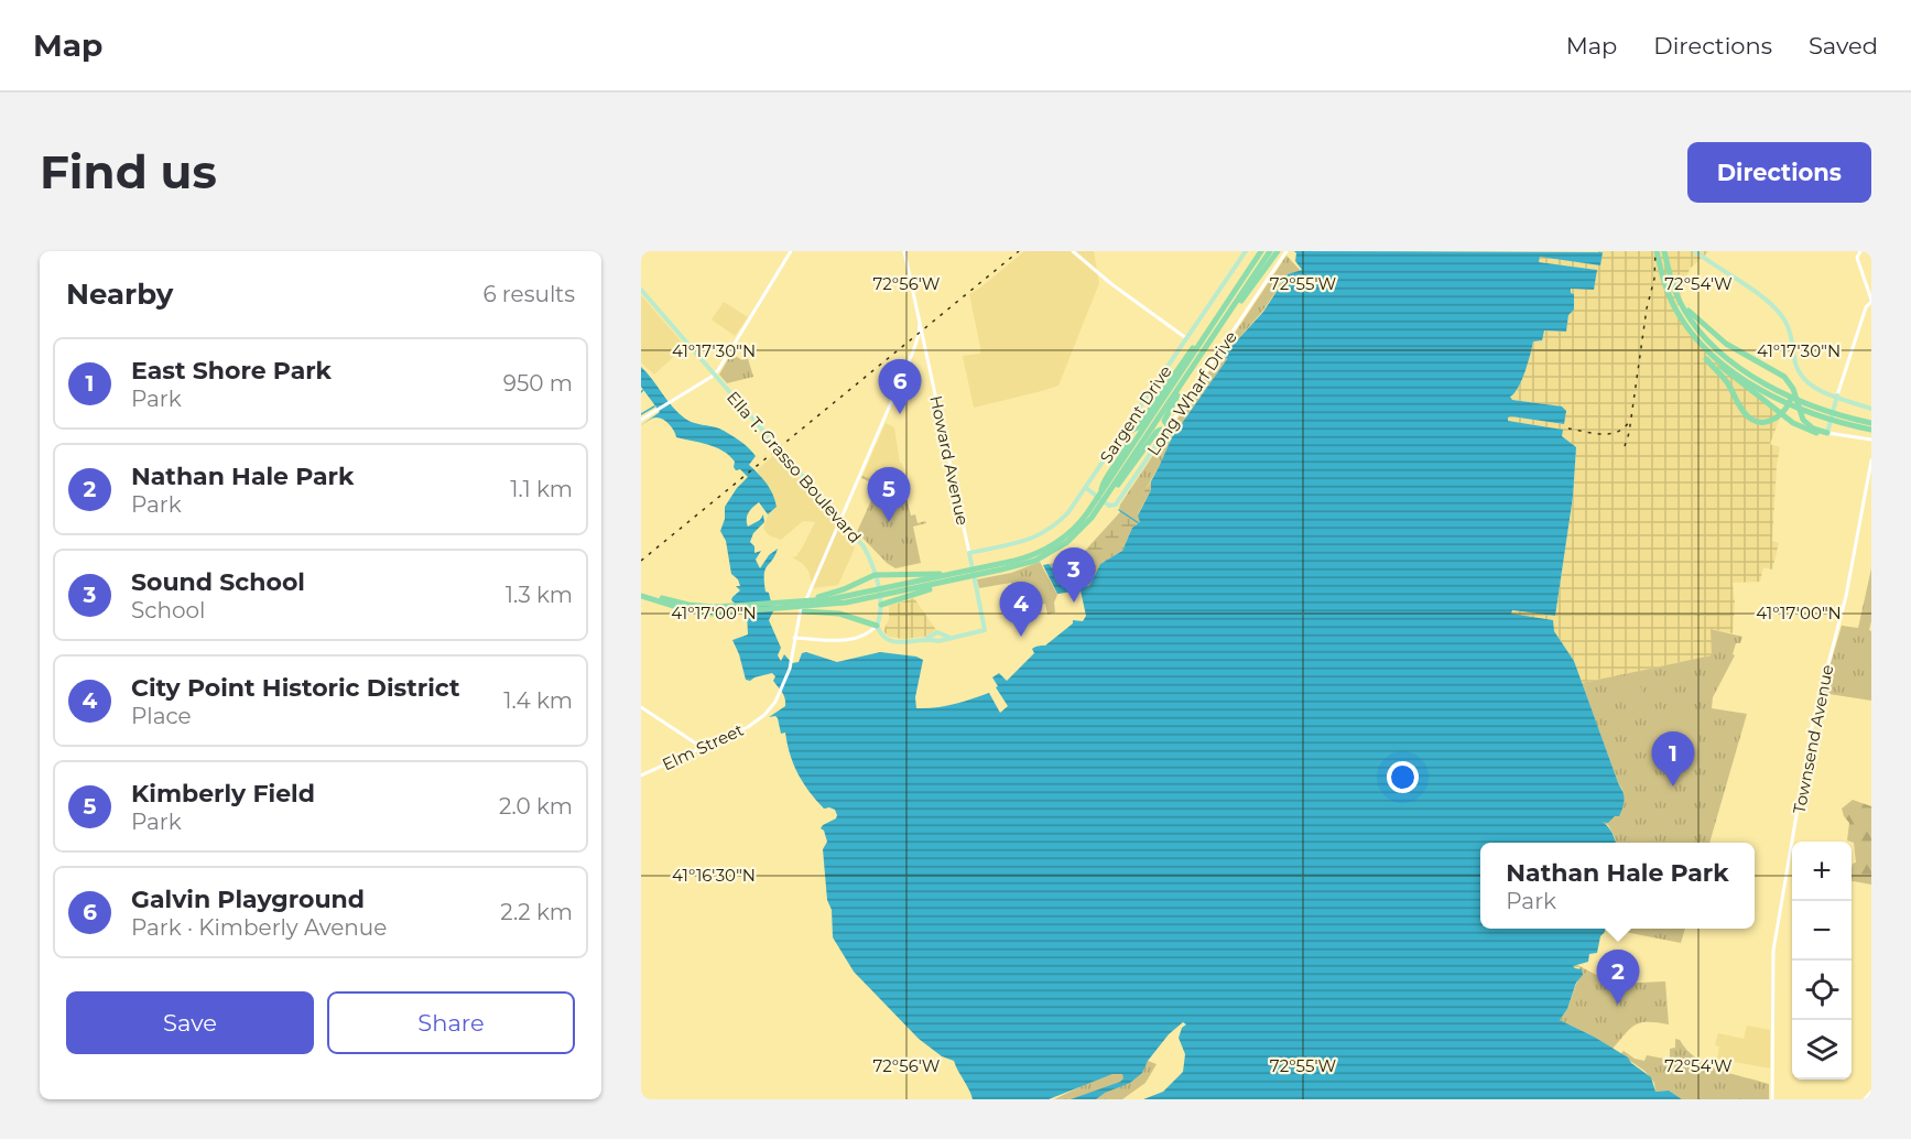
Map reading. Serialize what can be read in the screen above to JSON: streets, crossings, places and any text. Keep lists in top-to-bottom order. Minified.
{"streets":{"main road":["Long Wharf Drive","Sargent Drive","Howard Avenue","Ella T. Grasso Boulevard","Townsend Avenue","Elm Street"]},"crossings":[["Long Wharf Drive","Sargent Drive"],["Sargent Drive","Howard Avenue"]],"page":{"header":"Map","nav":["Map","Directions","Saved"],"buttons":["Directions",["Save","Share"]],"title":"Find us","heading":["Nearby","6 results"],"list":[{"mark":"1","name":"East Shore Park","note":"Park","value":"950 m"},{"mark":"2","name":"Nathan Hale Park","note":"Park","value":"1.1 km"},{"mark":"3","name":"Sound School","note":"School","value":"1.3 km"},{"mark":"4","name":"City Point Historic District","note":"Place","value":"1.4 km"},{"mark":"5","name":"Kimberly Field","note":"Park","value":"2.0 km"},{"mark":"6","name":"Galvin Playground","note":"Park · Kimberly Avenue","value":"2.2 km"}],"pins":["6","5","3","4","1","2"],"map_buttons":["+","−"],"popup":["Nathan Hale Park","Park"]},"coordinates":["72°56'W","72°55'W","72°54'W","41°17'30\"N","41°17'00\"N","41°16'30\"N"]}
